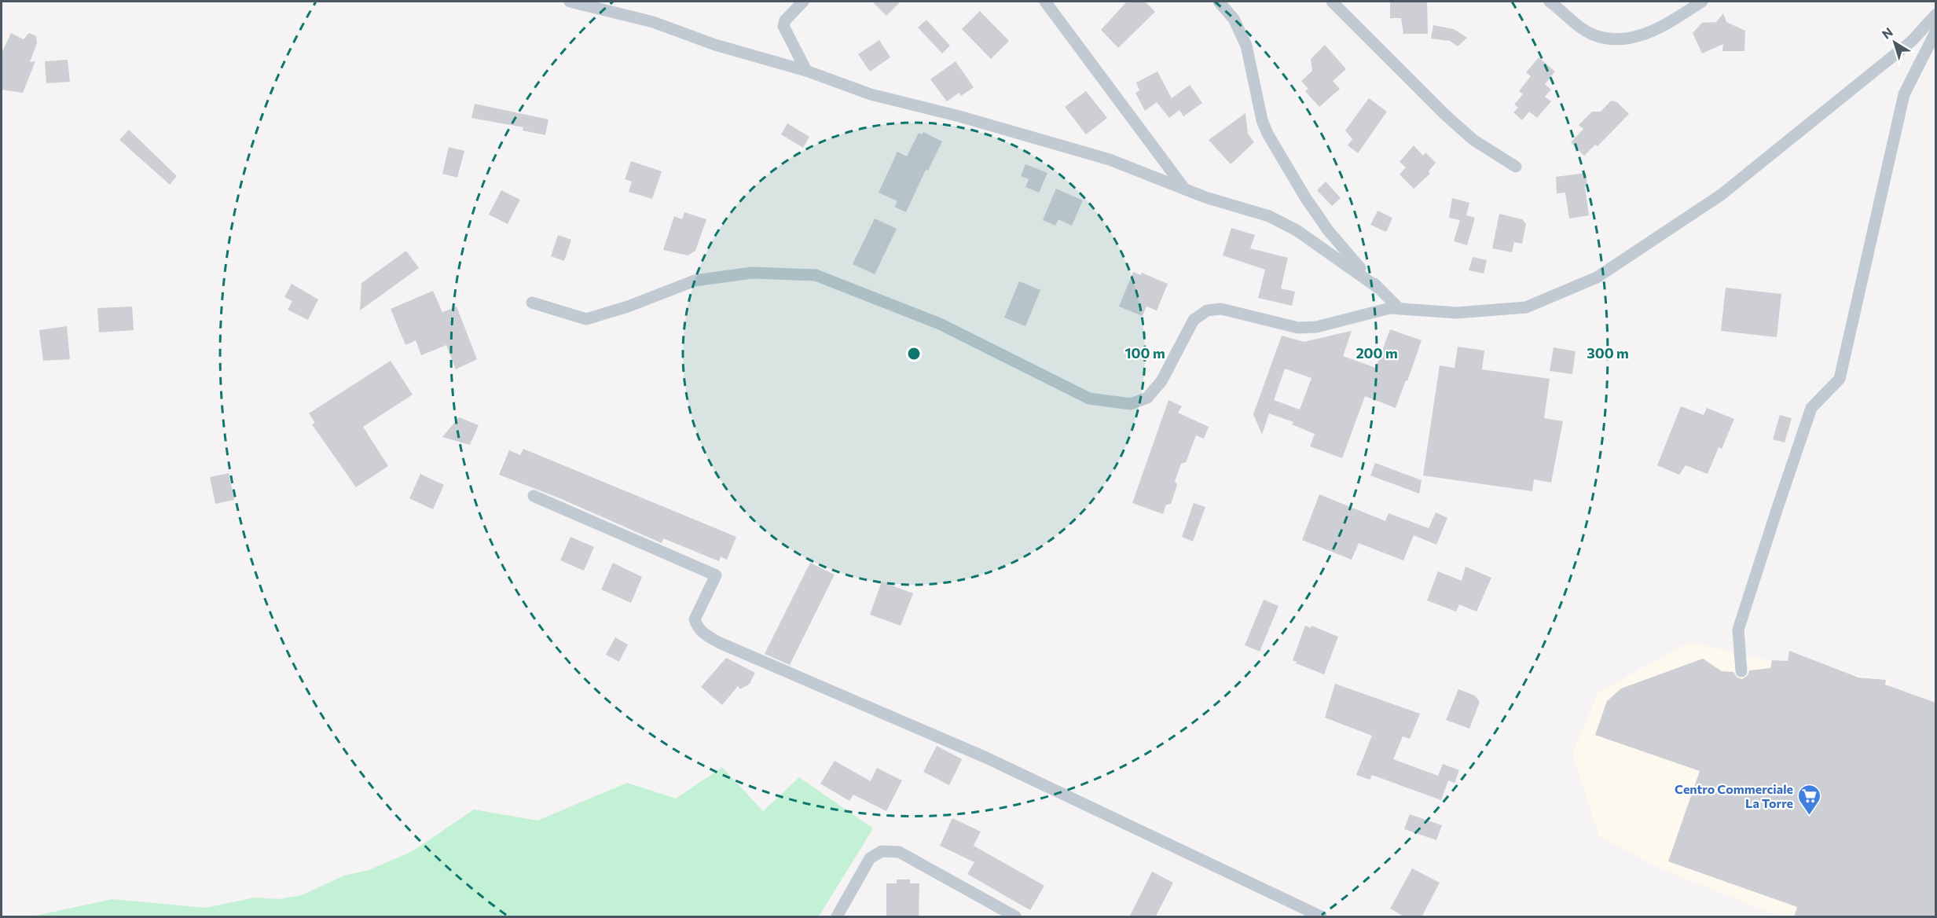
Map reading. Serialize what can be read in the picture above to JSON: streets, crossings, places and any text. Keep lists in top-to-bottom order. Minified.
{"places":{"supermarket":["Centro Commerciale La Torre"]},"north":"top left","rings":["100 m","200 m","300 m"]}
